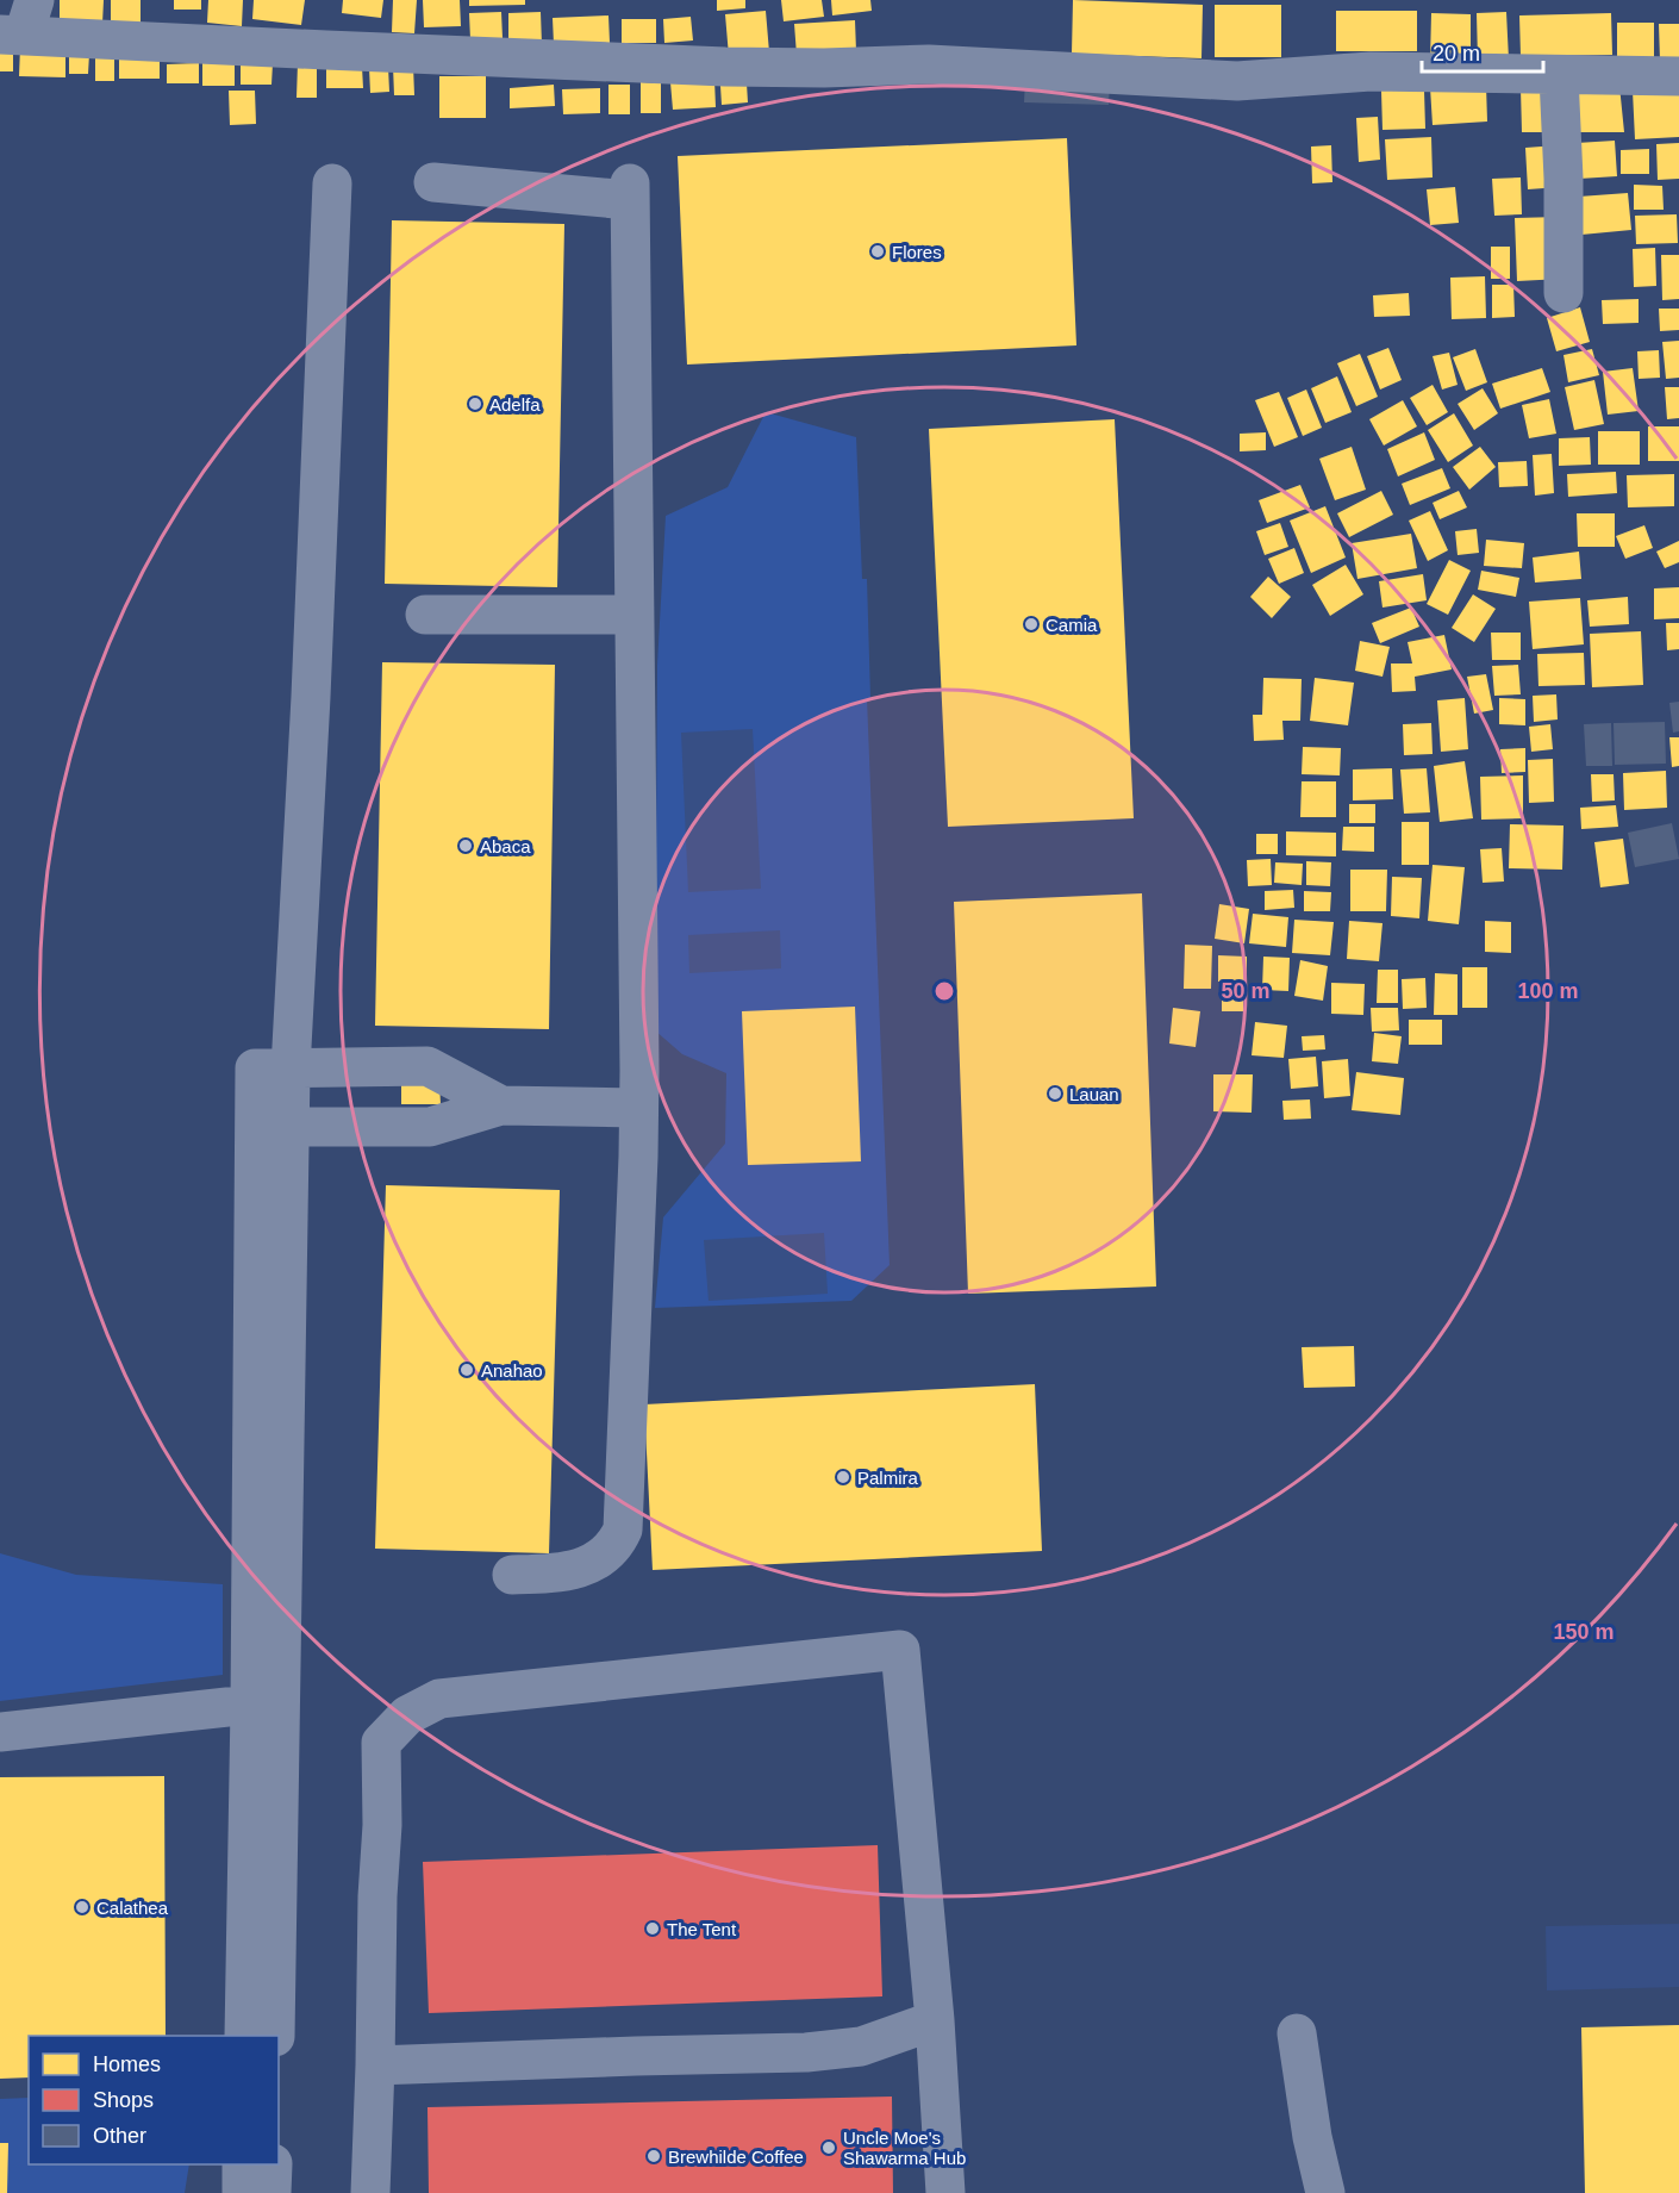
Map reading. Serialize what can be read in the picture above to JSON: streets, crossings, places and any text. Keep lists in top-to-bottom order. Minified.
{"places":["Flores","Adelfa","Camia","Abaca","Lauan","Anahao","Palmira","Calathea","The Tent","Uncle Moe's Shawarma Hub","Brewhilde Coffee"],"legend":["Homes","Shops","Other"],"scale_bar":"20 m","rings":["50 m","100 m","150 m"]}
